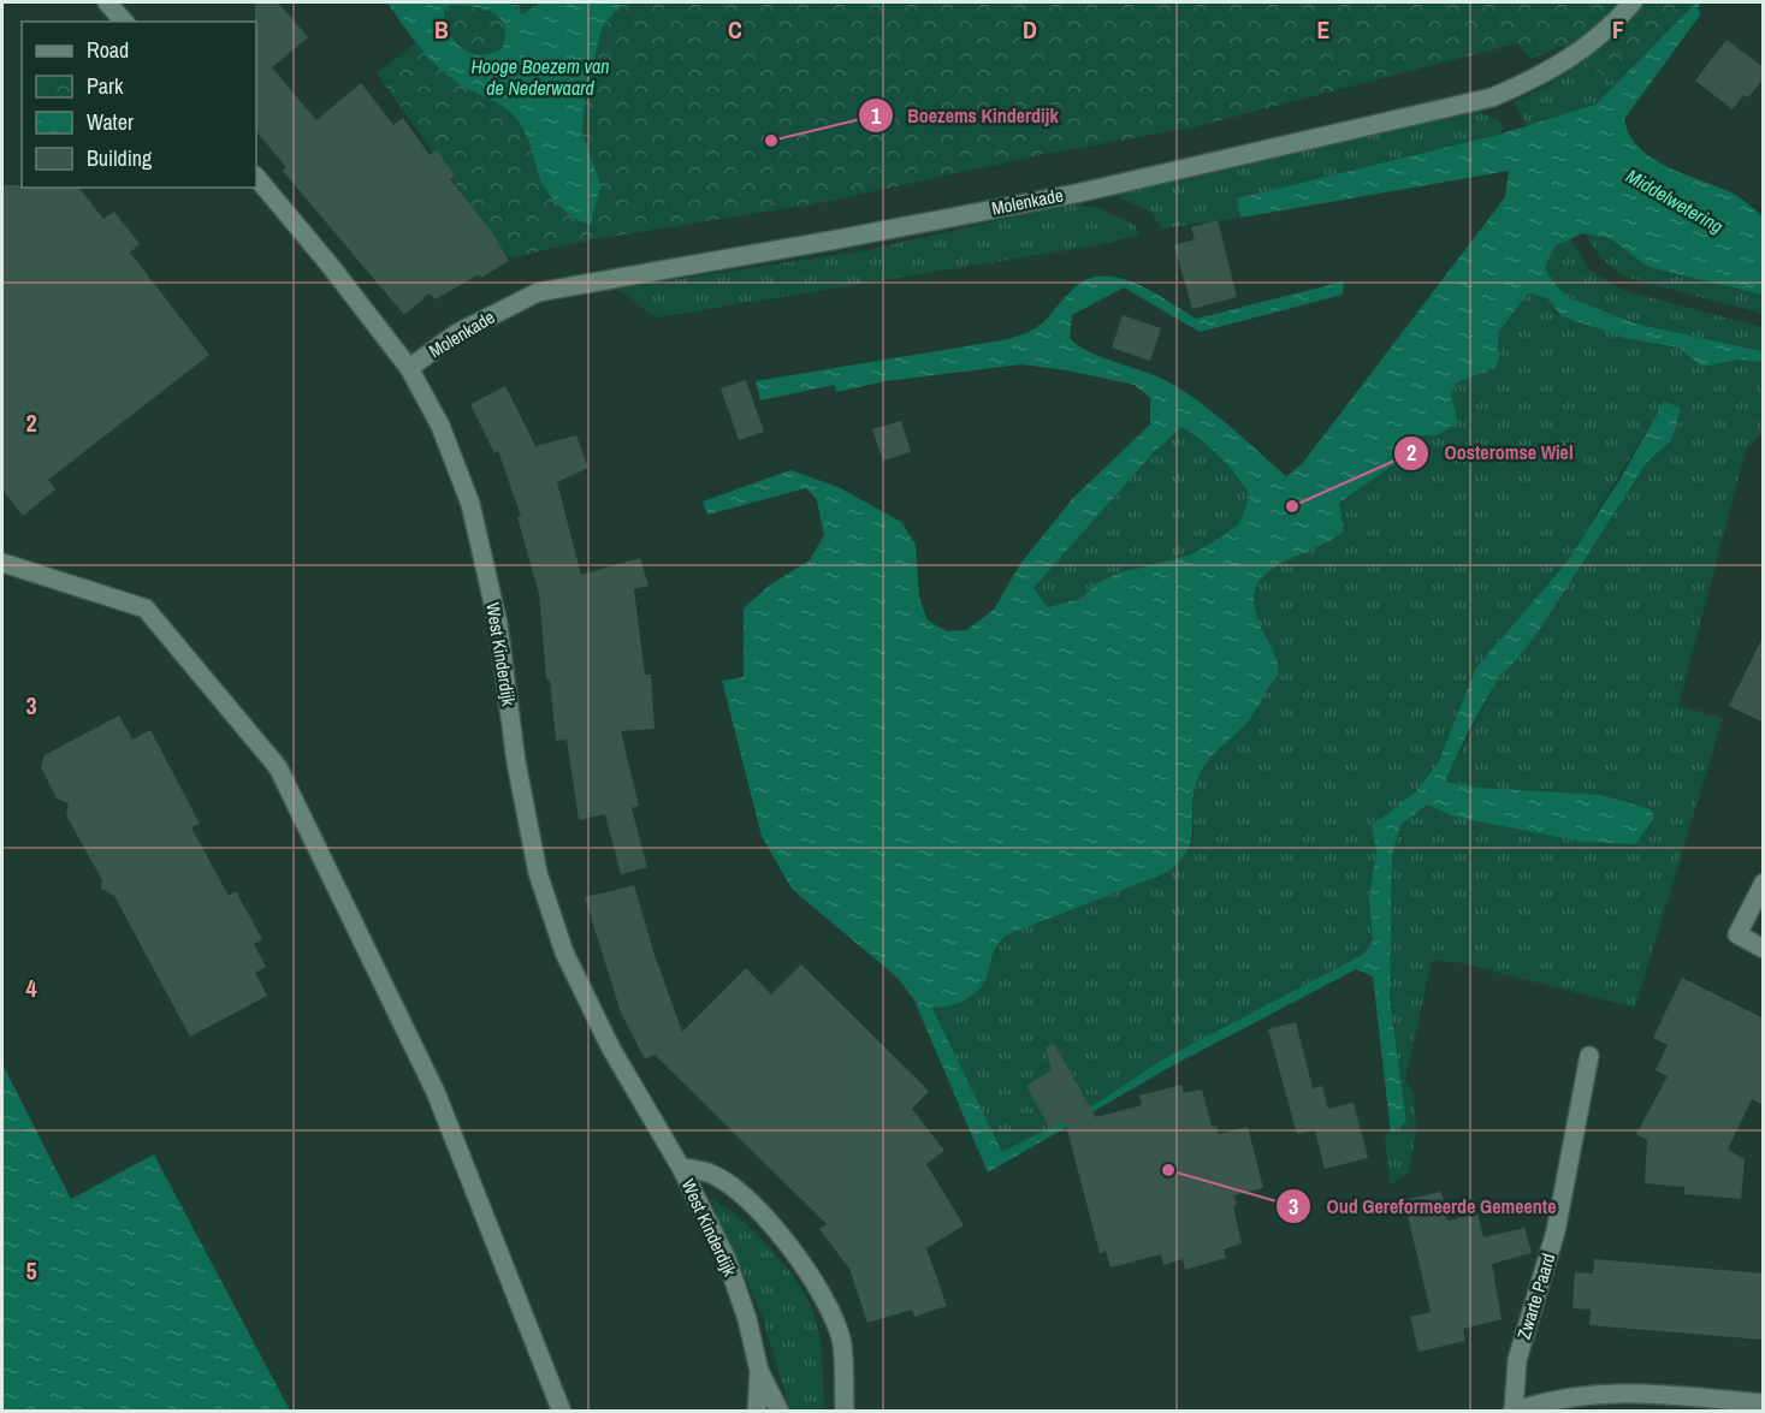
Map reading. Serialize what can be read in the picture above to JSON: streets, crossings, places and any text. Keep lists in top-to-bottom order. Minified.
{"streets":{"street":["Molenkade","West Kinderdijk","Zwarte Paard"]},"crossings":[["Molenkade","West Kinderdijk"]],"water":["Hooge Boezem van de Nederwaard","Middelwetering"],"places":["Boezems Kinderdijk","Oosteromse Wiel","Oud Gereformeerde Gemeente"],"legend":["Road","Park","Water","Building"],"grid":{"columns":["B","C","D","E","F"],"rows":["2","3","4","5"]}}
